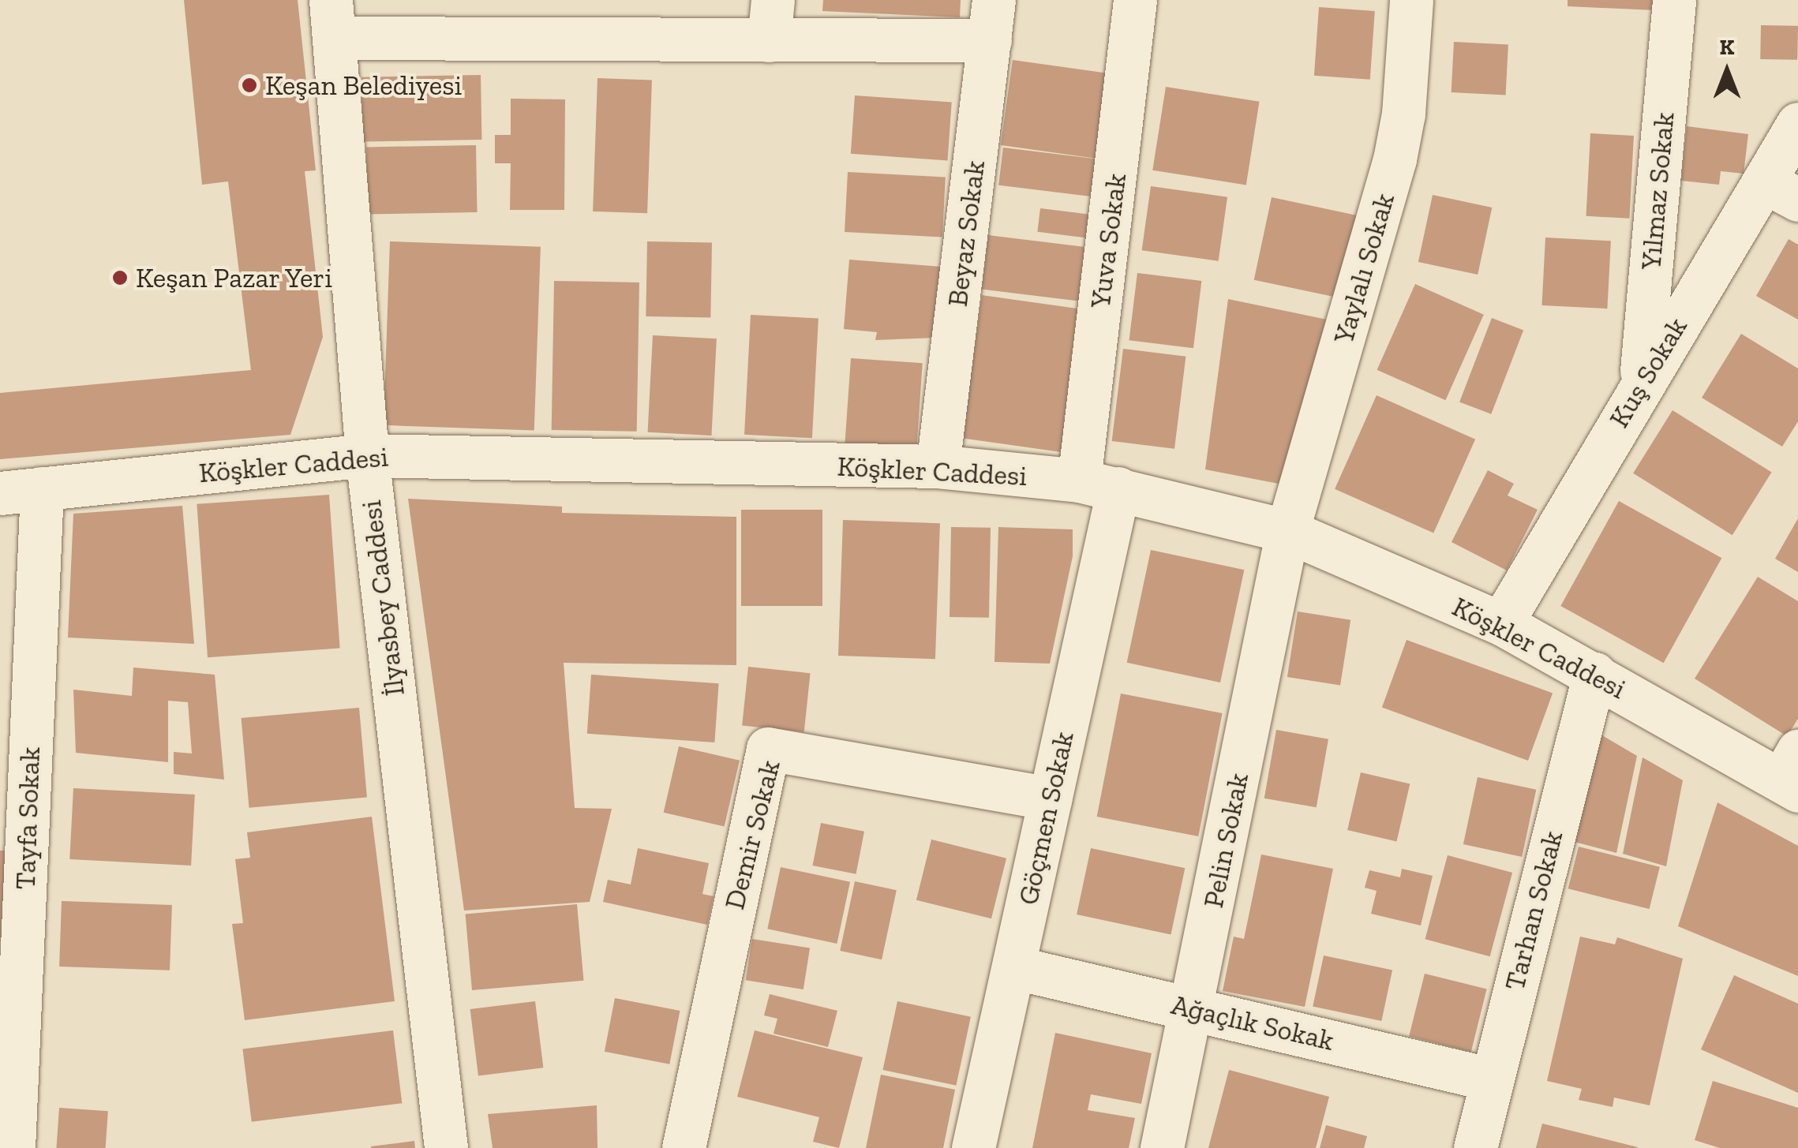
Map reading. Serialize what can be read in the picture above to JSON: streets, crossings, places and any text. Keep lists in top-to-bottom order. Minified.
{"streets":{"street":["Yılmaz Sokak","Beyaz Sokak","Yuva Sokak","Yaylalı Sokak","Kuş Sokak","Köşkler Caddesi","İlyasbey Caddesi","Tayfa Sokak","Göçmen Sokak","Demir Sokak","Pelin Sokak","Tarhan Sokak","Ağaçlık Sokak"]},"crossings":[["Yılmaz Sokak","Kuş Sokak"],["Beyaz Sokak","Köşkler Caddesi"],["Yuva Sokak","Köşkler Caddesi"],["Yuva Sokak","Göçmen Sokak"],["Yaylalı Sokak","Köşkler Caddesi"],["Yaylalı Sokak","Pelin Sokak"],["Kuş Sokak","Köşkler Caddesi"],["Köşkler Caddesi","İlyasbey Caddesi"],["Köşkler Caddesi","Tayfa Sokak"],["Köşkler Caddesi","Göçmen Sokak"],["Köşkler Caddesi","Pelin Sokak"],["Köşkler Caddesi","Tarhan Sokak"],["Göçmen Sokak","Demir Sokak"],["Göçmen Sokak","Ağaçlık Sokak"],["Pelin Sokak","Ağaçlık Sokak"],["Tarhan Sokak","Ağaçlık Sokak"]],"places":["Keşan Belediyesi","Keşan Pazar Yeri"],"north":"top"}
